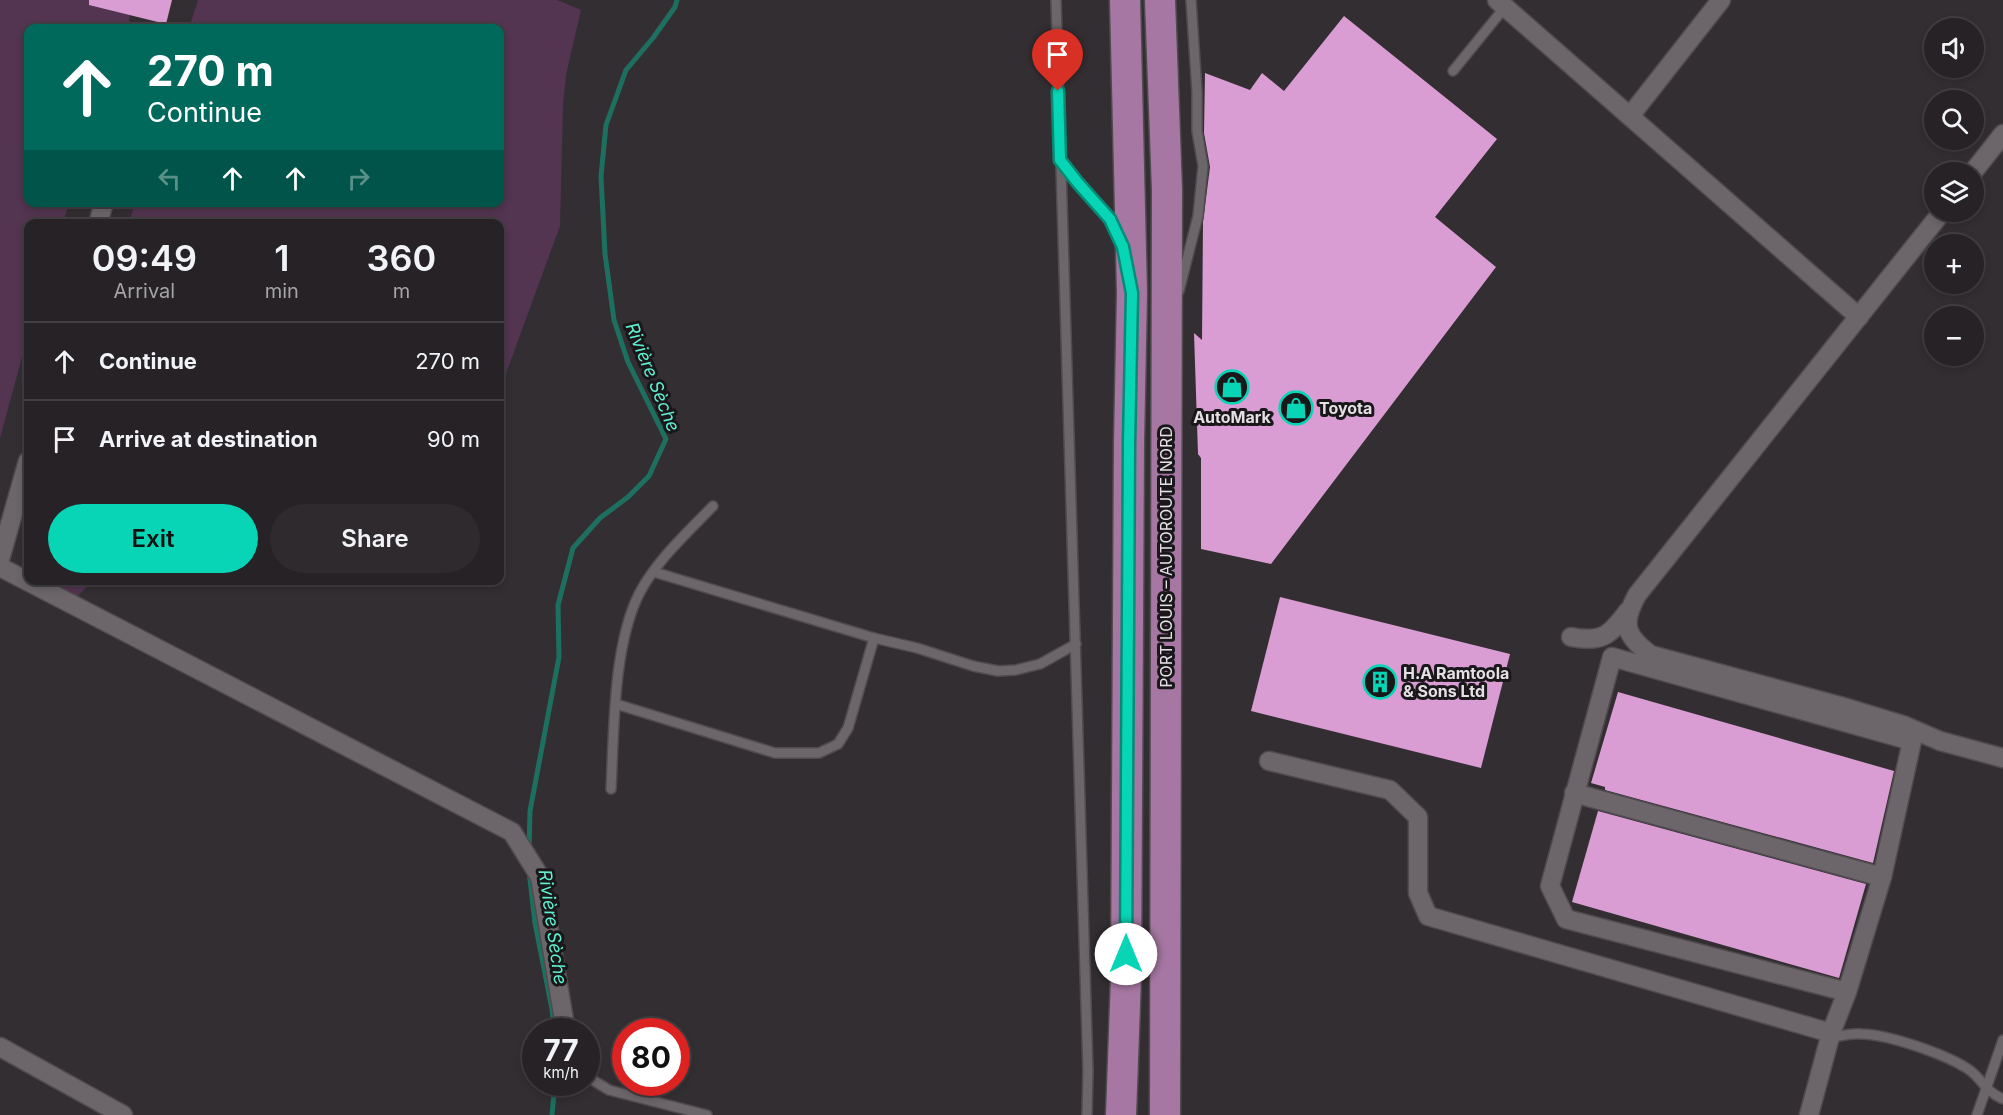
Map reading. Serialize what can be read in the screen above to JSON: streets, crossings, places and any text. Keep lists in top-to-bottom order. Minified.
{"streets":{"highway":["PORT LOUIS – AUTOROUTE NORD"]},"water":["Rivière Sèche"],"places":{"shop":["AutoMark","Toyota"],"building":["H.A Ramtoola & Sons Ltd"]},"page":{"map_buttons":["+","−"],"turn":["270 m","Continue"],"eta":["09:49","Arrival","1","min","360","m"],"list":[{"name":"Continue","value":"270 m"},{"name":"Arrive at destination","value":"90 m"}],"buttons":["Exit","Share"],"speed":"77 km/h","limit":"80"}}
